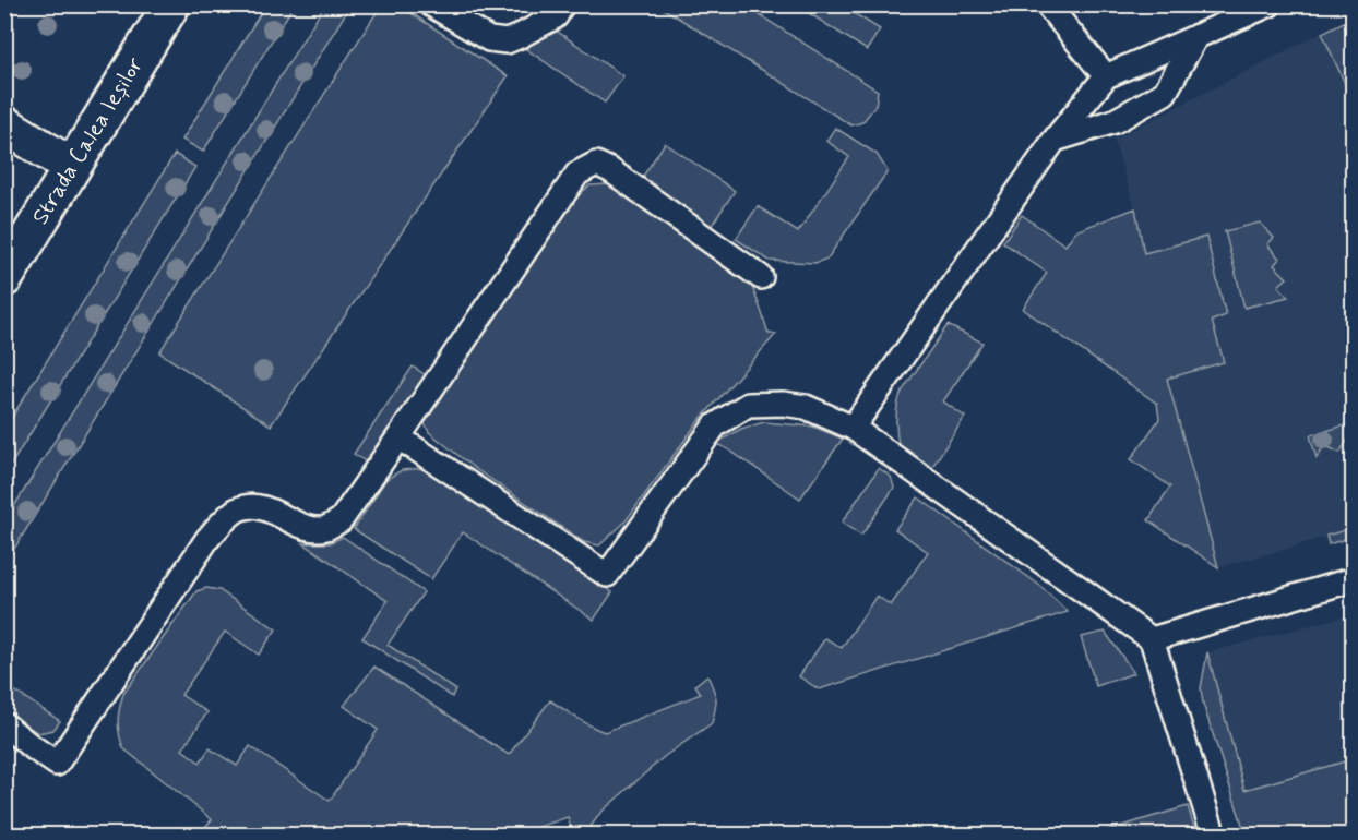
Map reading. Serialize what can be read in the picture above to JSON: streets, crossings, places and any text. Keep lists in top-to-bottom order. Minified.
{"streets":{"main road":["Strada Calea Ieșilor"]}}
